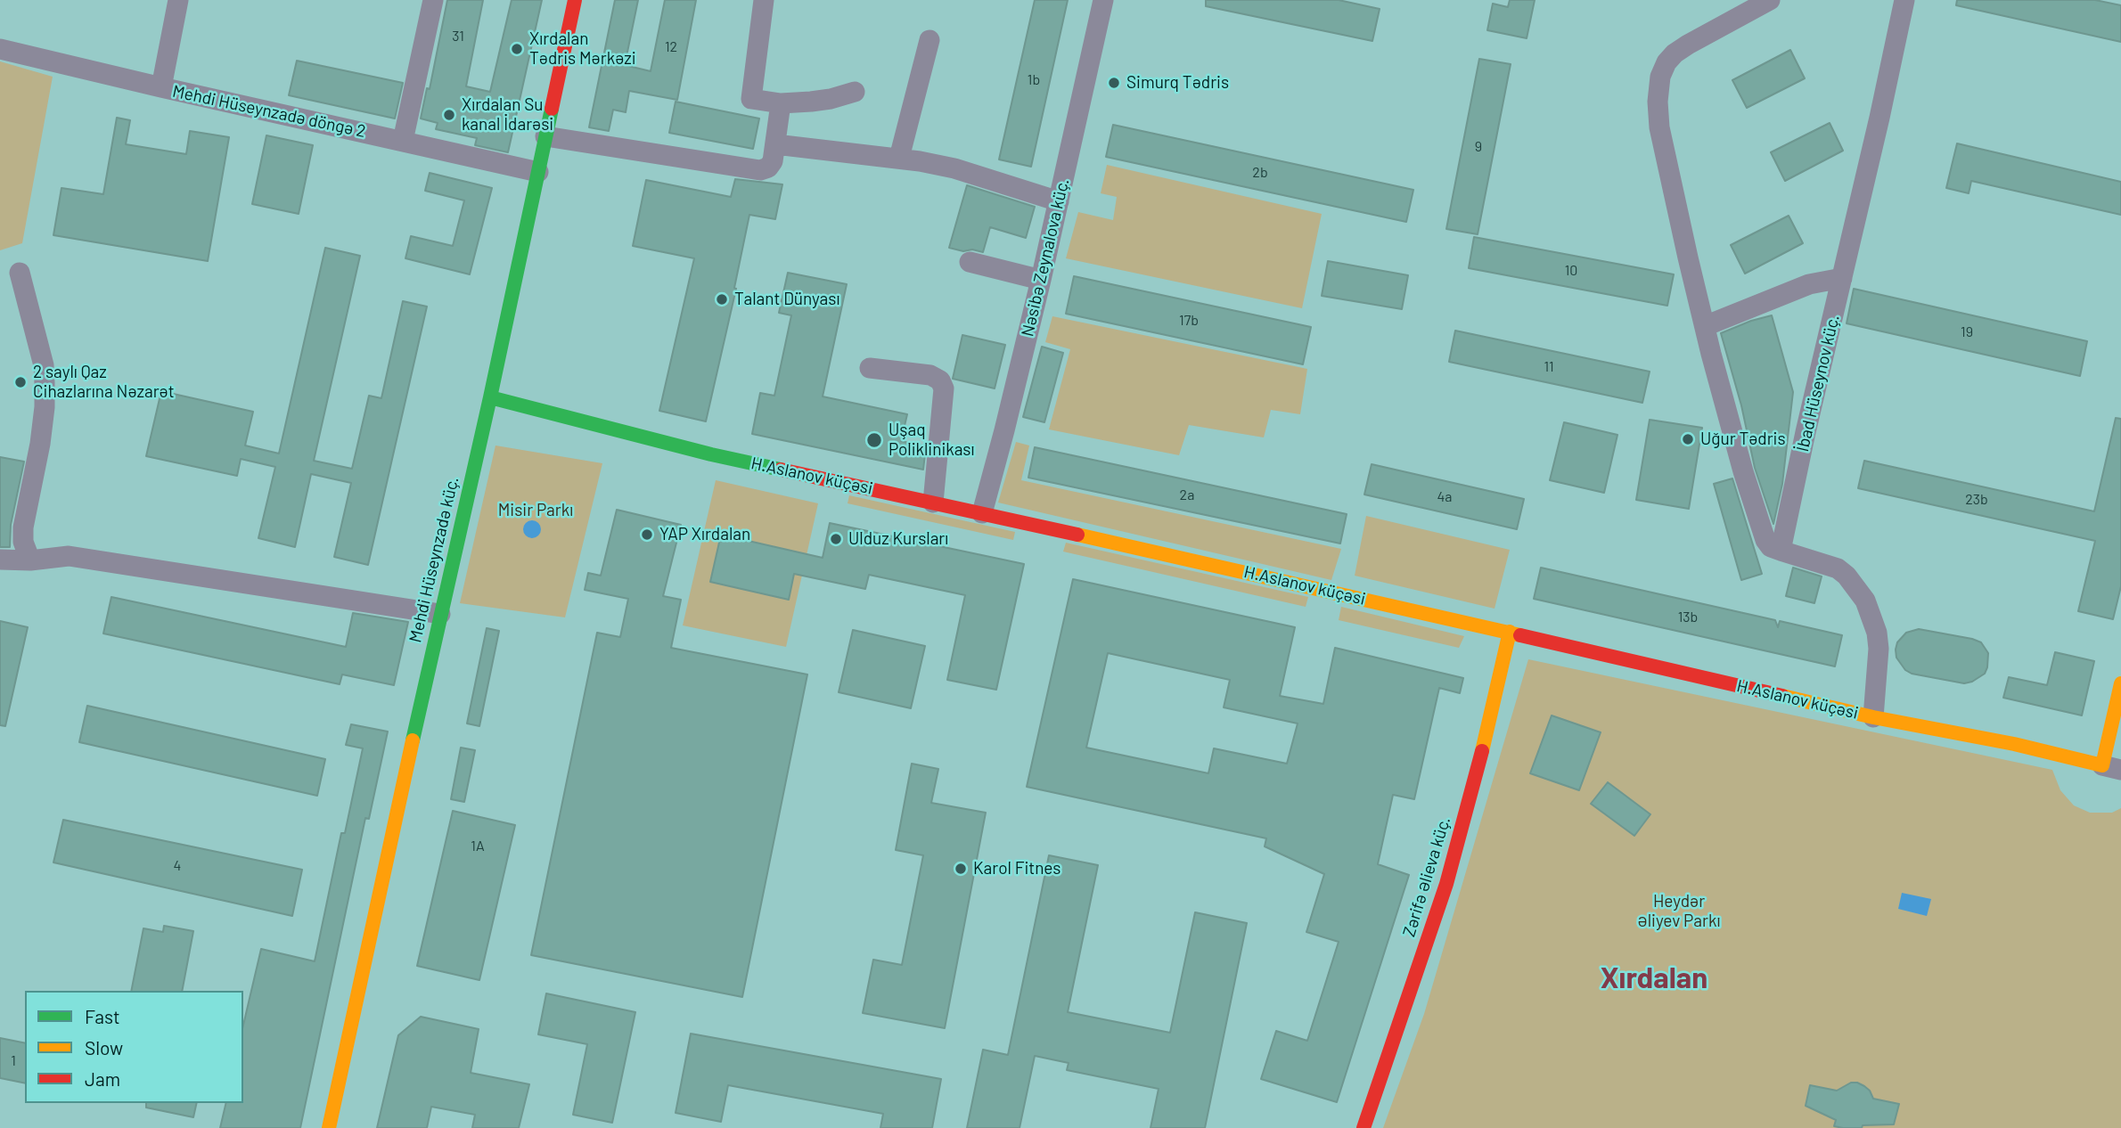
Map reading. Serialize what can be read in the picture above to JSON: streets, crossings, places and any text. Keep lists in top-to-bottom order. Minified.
{"streets":{"street":["Mehdi Hüseynzadə döngə 2","Nəsibə Zeynalova küç.","İbad Hüseynov küç.","H.Aslanov küçəsi","Mehdi Hüseynzadə küç.","Zərifə Əlieva küç."]},"crossings":[["Mehdi Hüseynzadə döngə 2","Mehdi Hüseynzadə küç."],["Nəsibə Zeynalova küç.","H.Aslanov küçəsi"],["H.Aslanov küçəsi","Mehdi Hüseynzadə küç."],["H.Aslanov küçəsi","Zərifə Əlieva küç."]],"districts":["Xırdalan"],"parks":["Misir Parkı","Heydər Əliyev Parkı"],"places":["Xırdalan Tədris Mərkəzi","Simurq Tədris","Xırdalan Su kanal İdarəsi","Talant Dünyası","2 saylı Qaz Cihazlarına Nəzarət","Uğur Tədris","Uşaq Poliklinikası","YAP Xırdalan","Ulduz Kursları","Karol Fitnes"],"house_numbers":["31","12","1b","9","2b","10","17b","19","11","2a","4a","23b","13b","1A","4","1"],"legend":["Fast","Slow","Jam"]}
